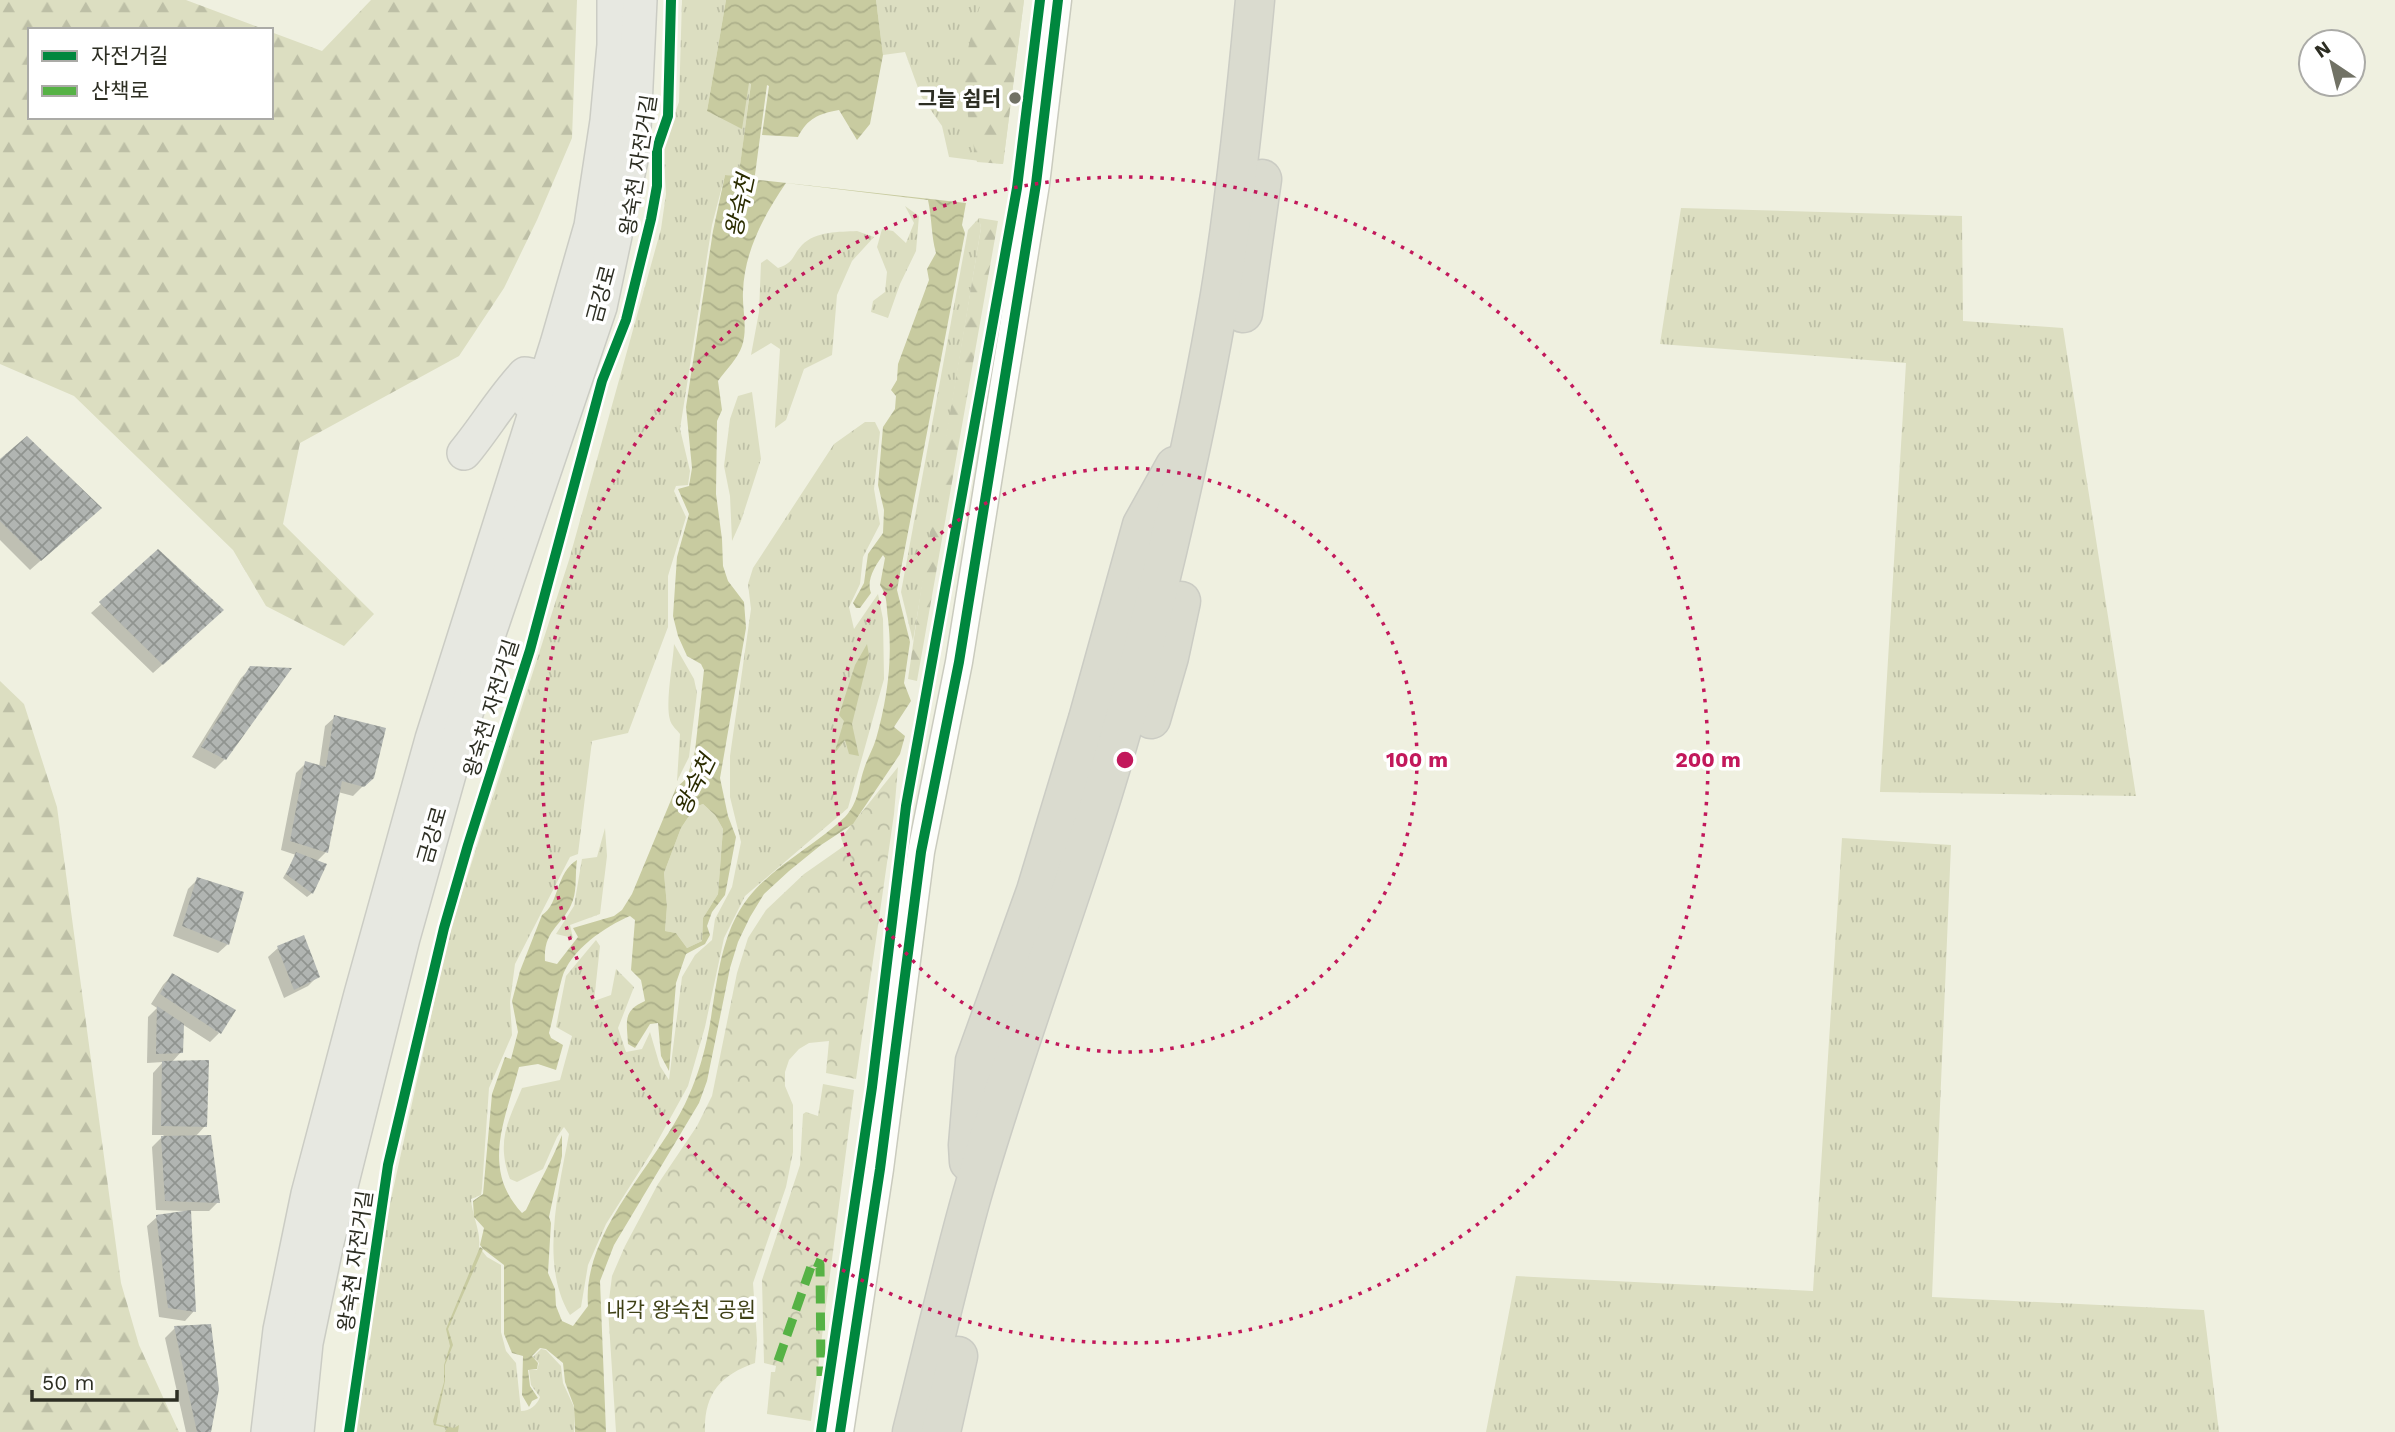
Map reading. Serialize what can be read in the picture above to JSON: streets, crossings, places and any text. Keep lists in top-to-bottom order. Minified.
{"streets":{"main road":["금강로"],"cycle path":["왕숙천 자전거길"]},"water":["왕숙천"],"parks":["내각 왕숙천 공원"],"places":["그늘 쉼터"],"legend":["자전거길","산책로"],"scale_bar":"50 m","north":"top left","rings":["100 m","200 m"]}
